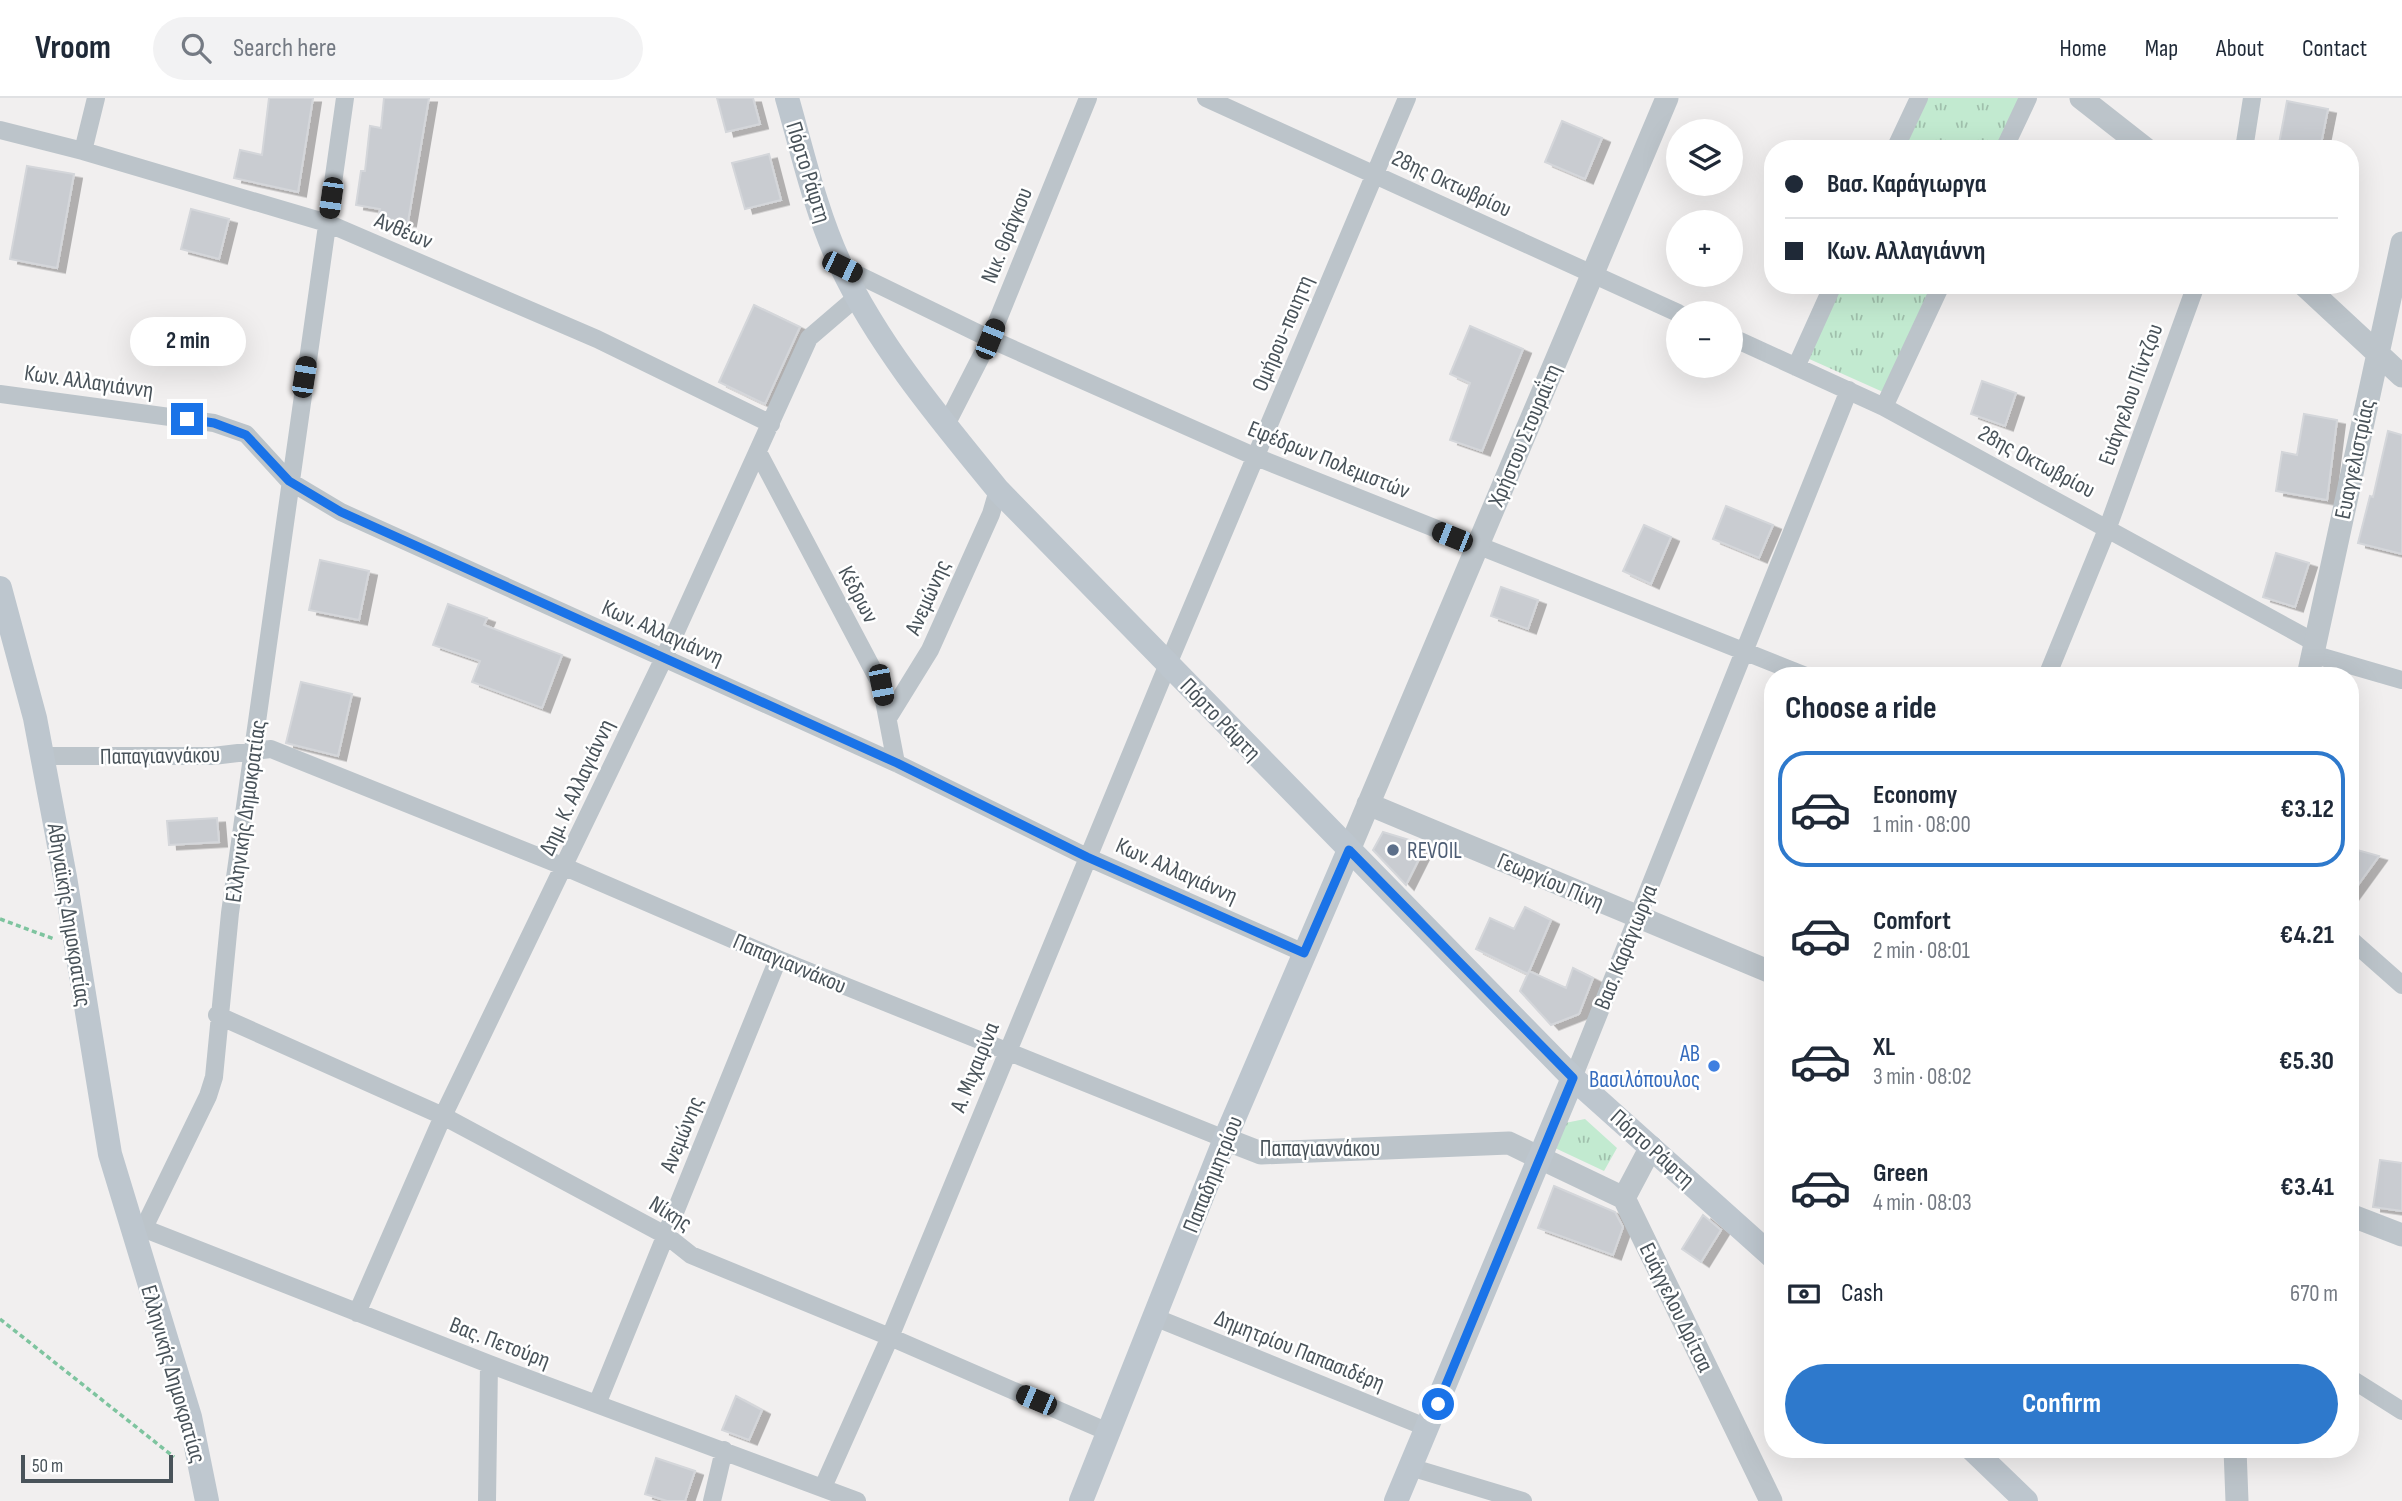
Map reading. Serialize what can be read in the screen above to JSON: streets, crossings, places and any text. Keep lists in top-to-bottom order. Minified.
{"streets":{"main road":["Πόρτο Ράφτη","Ελληνικής Δημοκρατίας","Αθηναϊκής Δημοκρατίας","Βασ. Καράγιωργα","Παπαδημητρίου"],"street":["28ης Οκτωβρίου","Ανθέων","Νικ. Θράγκου","Ομήρου-ποιητη","Κων. Αλλαγιάννη","Ευάγγελου Πίντζου","Χρήστου Στουραΐτη","Εφέδρων Πολεμιστών","Ευαγγελιστρίας","Κέδρων","Ανεμώνης","Παπαγιαννάκου","Δημ. Κ. Αλλαγιάννη","Γεωργίου Πίνη","Α. Μιχαιρίνα","Νίκης","Ευάγγελου Δρίτσα","Βας. Πετούρη","Δημητρίου Παπασιδέρη"]},"crossings":[["Πόρτο Ράφτη","Νικ. Θράγκου"],["Πόρτο Ράφτη","Ομήρου-ποιητη"],["Πόρτο Ράφτη","Χρήστου Στουραΐτη"],["Πόρτο Ράφτη","Εφέδρων Πολεμιστών"],["Πόρτο Ράφτη","Ανεμώνης"],["Πόρτο Ράφτη","Δημ. Κ. Αλλαγιάννη"],["Πόρτο Ράφτη","Βασ. Καράγιωργα"],["Πόρτο Ράφτη","Α. Μιχαιρίνα"],["Πόρτο Ράφτη","Παπαδημητρίου"],["28ης Οκτωβρίου","Ομήρου-ποιητη"],["28ης Οκτωβρίου","Ευάγγελου Πίντζου"],["28ης Οκτωβρίου","Χρήστου Στουραΐτη"],["28ης Οκτωβρίου","Ευαγγελιστρίας"],["28ης Οκτωβρίου","Βασ. Καράγιωργα"],["Ανθέων","Δημ. Κ. Αλλαγιάννη"],["Ανθέων","Ελληνικής Δημοκρατίας"],["Νικ. Θράγκου","Εφέδρων Πολεμιστών"],["Ομήρου-ποιητη","Εφέδρων Πολεμιστών"],["Ομήρου-ποιητη","Α. Μιχαιρίνα"],["Κων. Αλλαγιάννη","Κέδρων"],["Κων. Αλλαγιάννη","Δημ. Κ. Αλλαγιάννη"],["Κων. Αλλαγιάννη","Ελληνικής Δημοκρατίας"],["Κων. Αλλαγιάννη","Α. Μιχαιρίνα"],["Κων. Αλλαγιάννη","Παπαδημητρίου"],["Χρήστου Στουραΐτη","Εφέδρων Πολεμιστών"],["Χρήστου Στουραΐτη","Γεωργίου Πίνη"],["Χρήστου Στουραΐτη","Παπαδημητρίου"],["Εφέδρων Πολεμιστών","Βασ. Καράγιωργα"],["Κέδρων","Ανεμώνης"],["Κέδρων","Δημ. Κ. Αλλαγιάννη"],["Ανεμώνης","Παπαγιαννάκου"],["Ανεμώνης","Νίκης"],["Ανεμώνης","Βας. Πετούρη"],["Παπαγιαννάκου","Δημ. Κ. Αλλαγιάννη"],["Παπαγιαννάκου","Ελληνικής Δημοκρατίας"],["Παπαγιαννάκου","Αθηναϊκής Δημοκρατίας"],["Παπαγιαννάκου","Βασ. Καράγιωργα"],["Παπαγιαννάκου","Α. Μιχαιρίνα"],["Παπαγιαννάκου","Παπαδημητρίου"],["Δημ. Κ. Αλλαγιάννη","Νίκης"],["Δημ. Κ. Αλλαγιάννη","Βας. Πετούρη"],["Ελληνικής Δημοκρατίας","Αθηναϊκής Δημοκρατίας"],["Ελληνικής Δημοκρατίας","Νίκης"],["Ελληνικής Δημοκρατίας","Βας. Πετούρη"],["Γεωργίου Πίνη","Βασ. Καράγιωργα"],["Αθηναϊκής Δημοκρατίας","Βας. Πετούρη"],["Βασ. Καράγιωργα","Δημητρίου Παπασιδέρη"],["Α. Μιχαιρίνα","Νίκης"],["Α. Μιχαιρίνα","Βας. Πετούρη"],["Παπαδημητρίου","Νίκης"],["Παπαδημητρίου","Δημητρίου Παπασιδέρη"]],"places":["REVOIL","ΑΒ Βασιλόπουλος"],"scale_bar":"50 m","page":{"header":"Vroom","search":"Search here","nav":["Home","Map","About","Contact"],"map_buttons":["+","−"],"banner":["Βασ. Καράγιωργα","Κων. Αλλαγιάννη"],"bubble":"2 min","heading":"Choose a ride","list":[{"name":"Economy","note":"1 min · 08:00","value":"€3.12"},{"name":"Comfort","note":"2 min · 08:01","value":"€4.21"},{"name":"XL","note":"3 min · 08:02","value":"€5.30"},{"name":"Green","note":"4 min · 08:03","value":"€3.41"}],"pay":["Cash","670 m"],"buttons":"Confirm","scale":"50 m"}}
